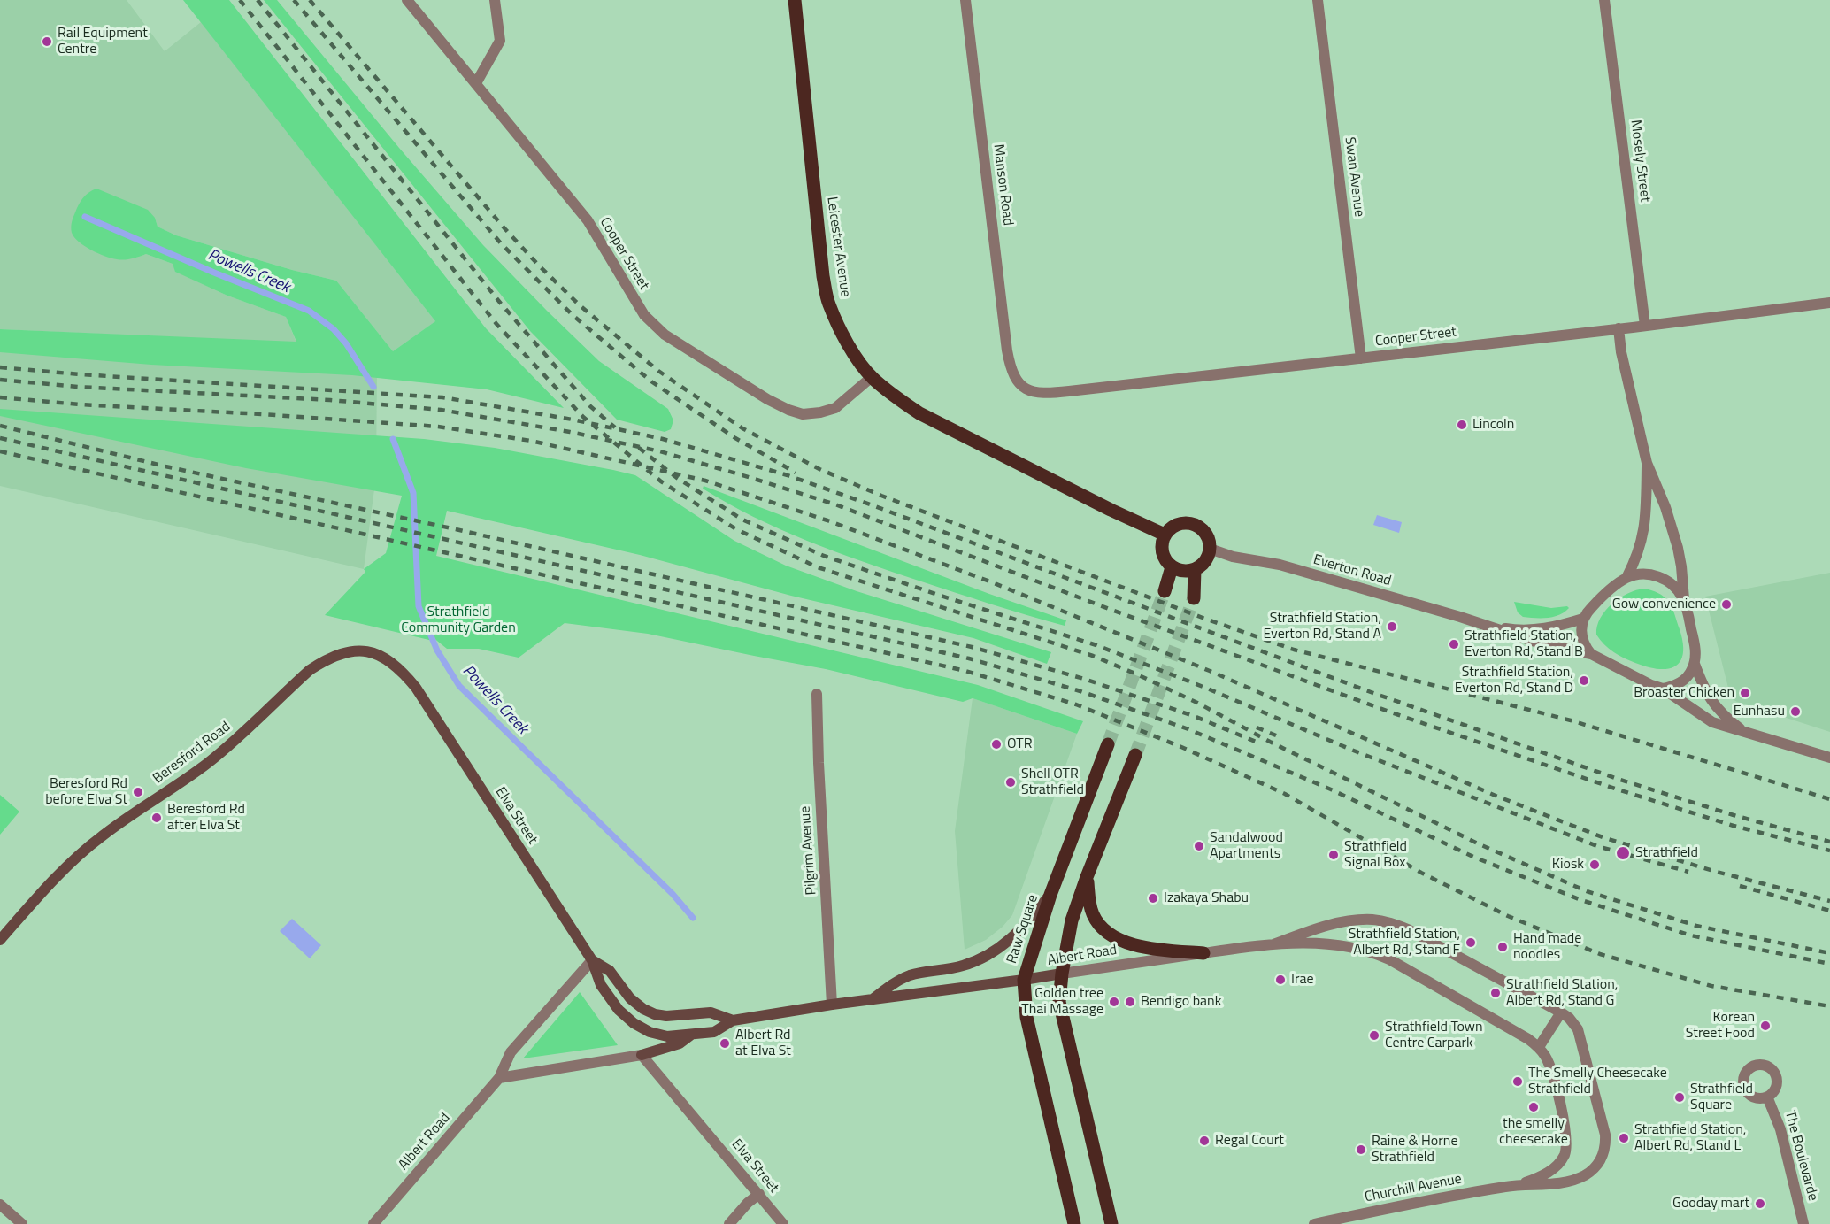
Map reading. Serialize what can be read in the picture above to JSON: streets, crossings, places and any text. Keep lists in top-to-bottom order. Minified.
{"streets":{"main road":["Leicester Avenue","Beresford Road","Elva Street","Raw Square","Albert Road"],"street":["Mosely Street","Swan Avenue","Manson Road","Cooper Street","Everton Road","Pilgrim Avenue","The Boulevarde","Churchill Avenue"]},"crossings":[["Mosely Street","Cooper Street"],["Swan Avenue","Cooper Street"],["Manson Road","Cooper Street"],["Leicester Avenue","Cooper Street"],["Leicester Avenue","Everton Road"],["Beresford Road","Elva Street"],["Elva Street","Pilgrim Avenue"],["Elva Street","Albert Road"],["Pilgrim Avenue","Albert Road"],["Raw Square","Albert Road"]],"water":["Powells Creek"],"parks":["Strathfield Community Garden"],"places":["Rail Equipment Centre","Lincoln","Gow convenience","Strathfield Station, Everton Rd, Stand A","Strathfield Station, Everton Rd, Stand B","Strathfield Station, Everton Rd, Stand D","Broaster Chicken","Eunhasu","OTR","Shell OTR Strathfield","Beresford Rd before Elva St","Beresford Rd after Elva St","Sandalwood Apartments","Strathfield","Strathfield Signal Box","Kiosk","Izakaya Shabu","Strathfield Station, Albert Rd, Stand F","Hand made noodles","Irae","Strathfield Station, Albert Rd, Stand G","Golden tree Thai Massage","Bendigo bank","Korean Street Food","Strathfield Town Centre Carpark","Albert Rd at Elva St","The Smelly Cheesecake Strathfield","Strathfield Square","the smelly cheesecake","Strathfield Station, Albert Rd, Stand L","Regal Court","Raine & Horne Strathfield","Gooday mart"]}
